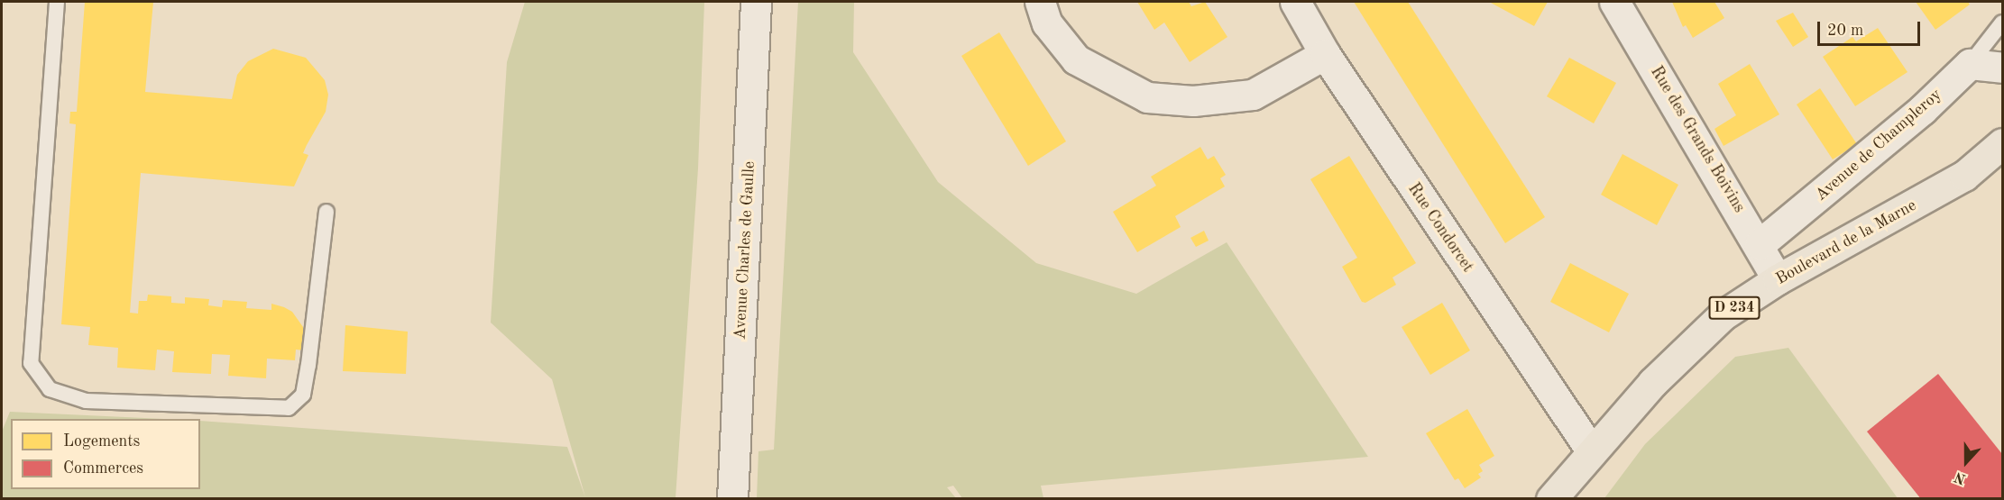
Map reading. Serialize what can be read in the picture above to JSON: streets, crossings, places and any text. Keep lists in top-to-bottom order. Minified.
{"streets":{"main road":["Boulevard de la Marne","D 234"],"street":["Rue des Grands Boivins","Avenue de Champleroy","Rue Condorcet","Avenue Charles de Gaulle"]},"crossings":[["Rue des Grands Boivins","Avenue de Champleroy"],["Rue des Grands Boivins","Boulevard de la Marne"],["Rue Condorcet","Boulevard de la Marne"],["Boulevard de la Marne","D 234"]],"legend":["Logements","Commerces"],"scale_bar":"20 m","north":"bottom"}
